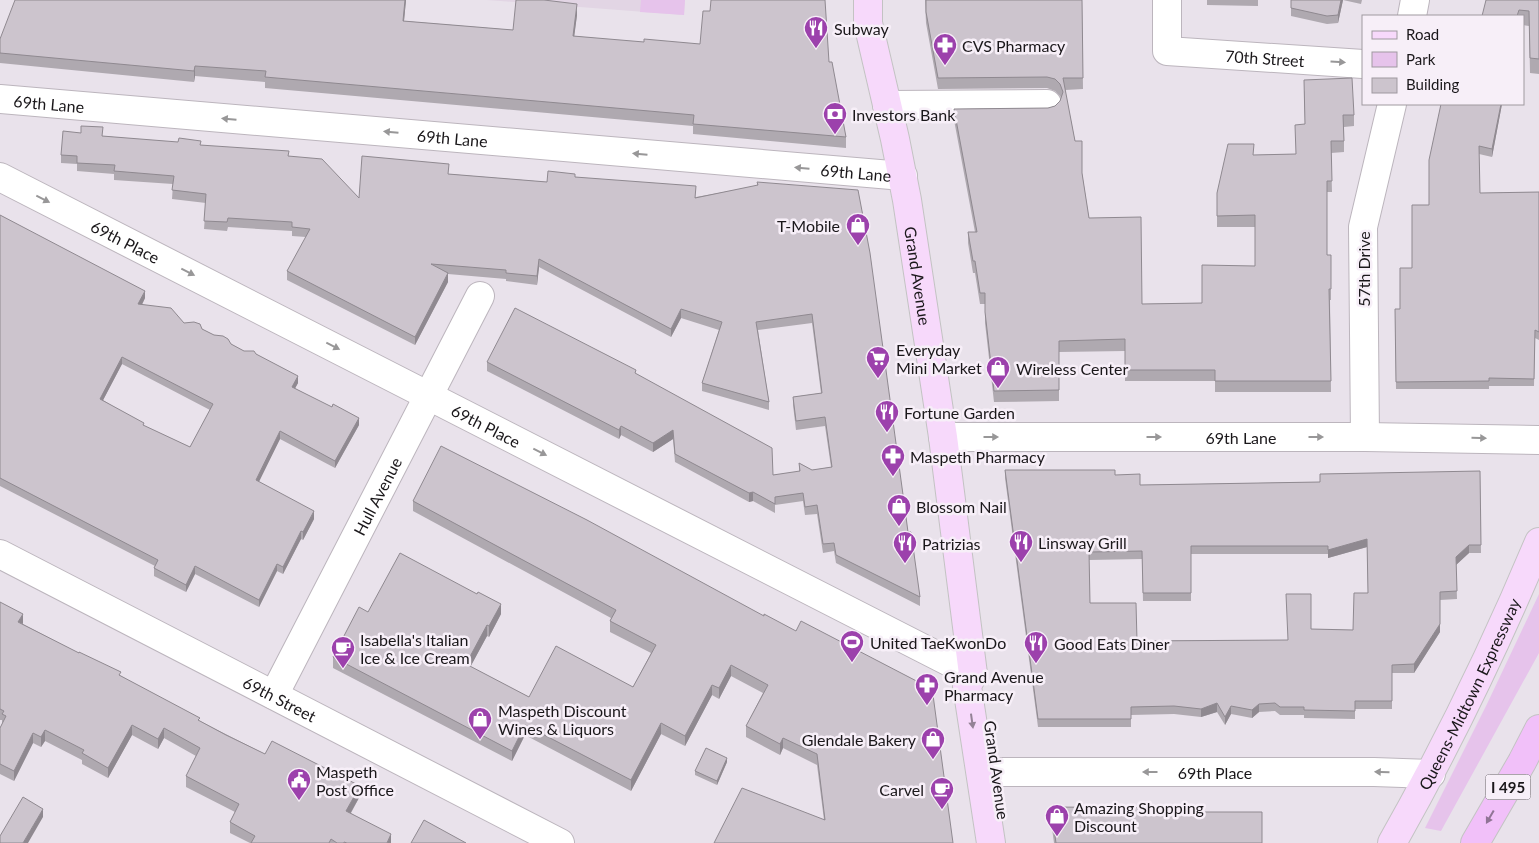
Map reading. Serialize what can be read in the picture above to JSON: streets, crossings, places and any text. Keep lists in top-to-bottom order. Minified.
{"streets":{"highway":["I 495"],"main road":["Grand Avenue","Queens-Midtown Expressway"],"street":["70th Street","69th Lane","69th Place","57th Drive","Hull Avenue","69th Street"]},"crossings":[["69th Lane","57th Drive"],["69th Lane","Grand Avenue"],["69th Place","Grand Avenue"],["69th Place","Hull Avenue"],["69th Place","Queens-Midtown Expressway"],["Hull Avenue","69th Street"]],"places":{"restaurant":["Subway","Fortune Garden","Linsway Grill","Patrizias","Good Eats Diner"],"pharmacy":["CVS Pharmacy","Maspeth Pharmacy","Grand Avenue Pharmacy"],"bank":["Investors Bank"],"shop":["T-Mobile","Wireless Center","Blossom Nail","Maspeth Discount Wines & Liquors","Glendale Bakery","Amazing Shopping Discount"],"supermarket":["Everyday Mini Market"],"sports":["United TaeKwonDo"],"cafe":["Isabella's Italian Ice & Ice Cream","Carvel"],"public building":["Maspeth Post Office"]},"legend":["Road","Park","Building"]}
